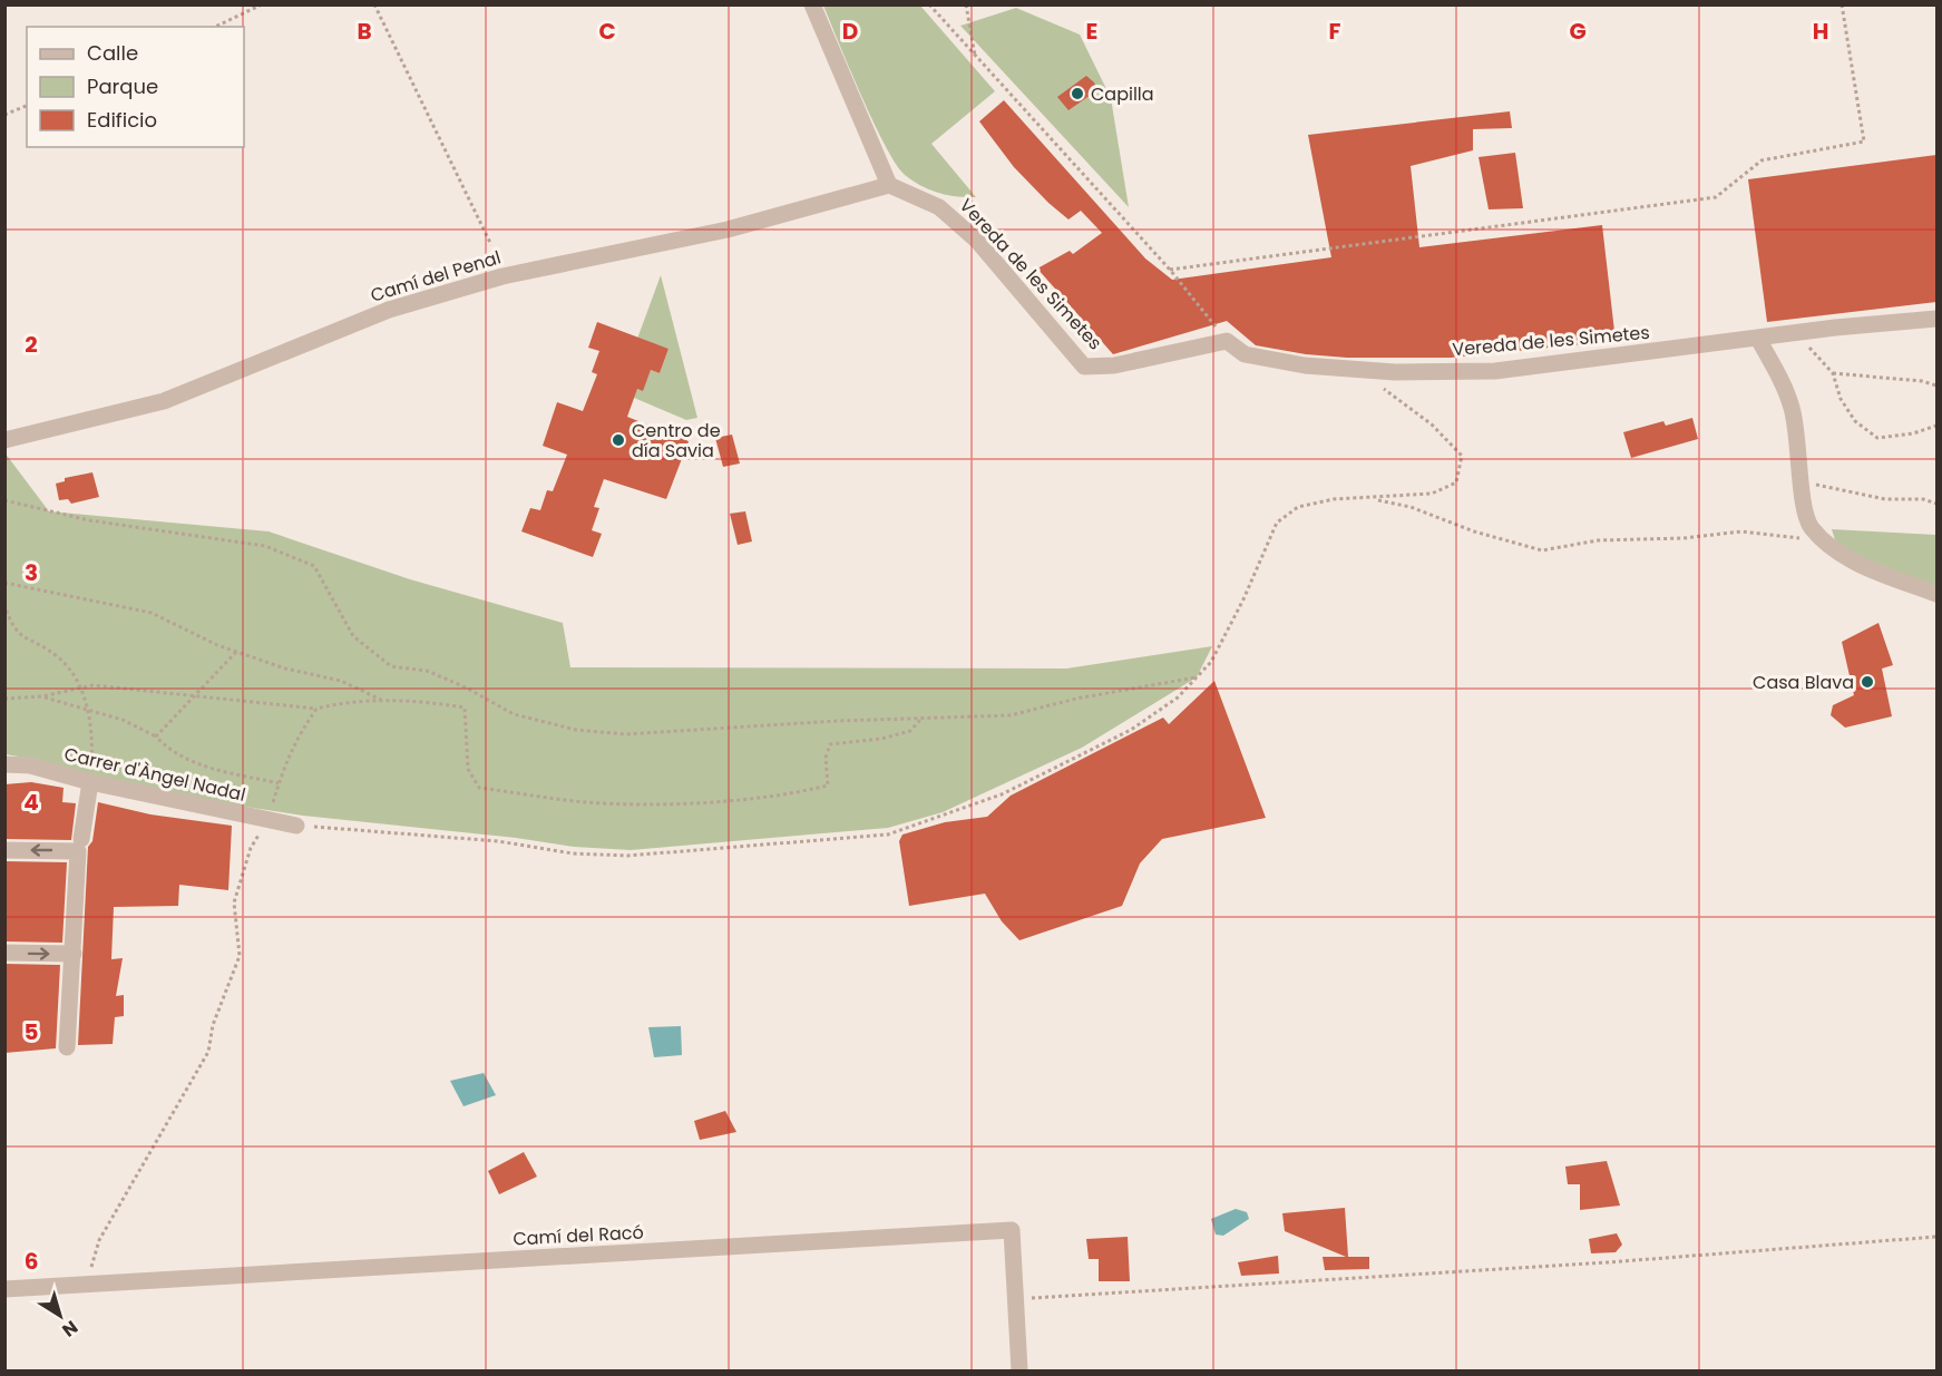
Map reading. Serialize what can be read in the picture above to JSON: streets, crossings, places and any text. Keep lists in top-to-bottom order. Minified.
{"streets":{"street":["Vereda de les Simetes","Camí del Penal","Carrer d'Àngel Nadal","Camí del Racó"]},"crossings":[["Vereda de les Simetes","Camí del Penal"]],"places":["Capilla","Centro de día Savia","Casa Blava"],"legend":["Calle","Parque","Edificio"],"north":"bottom right","grid":{"columns":["B","C","D","E","F","G","H"],"rows":["2","3","4","5","6"]}}
